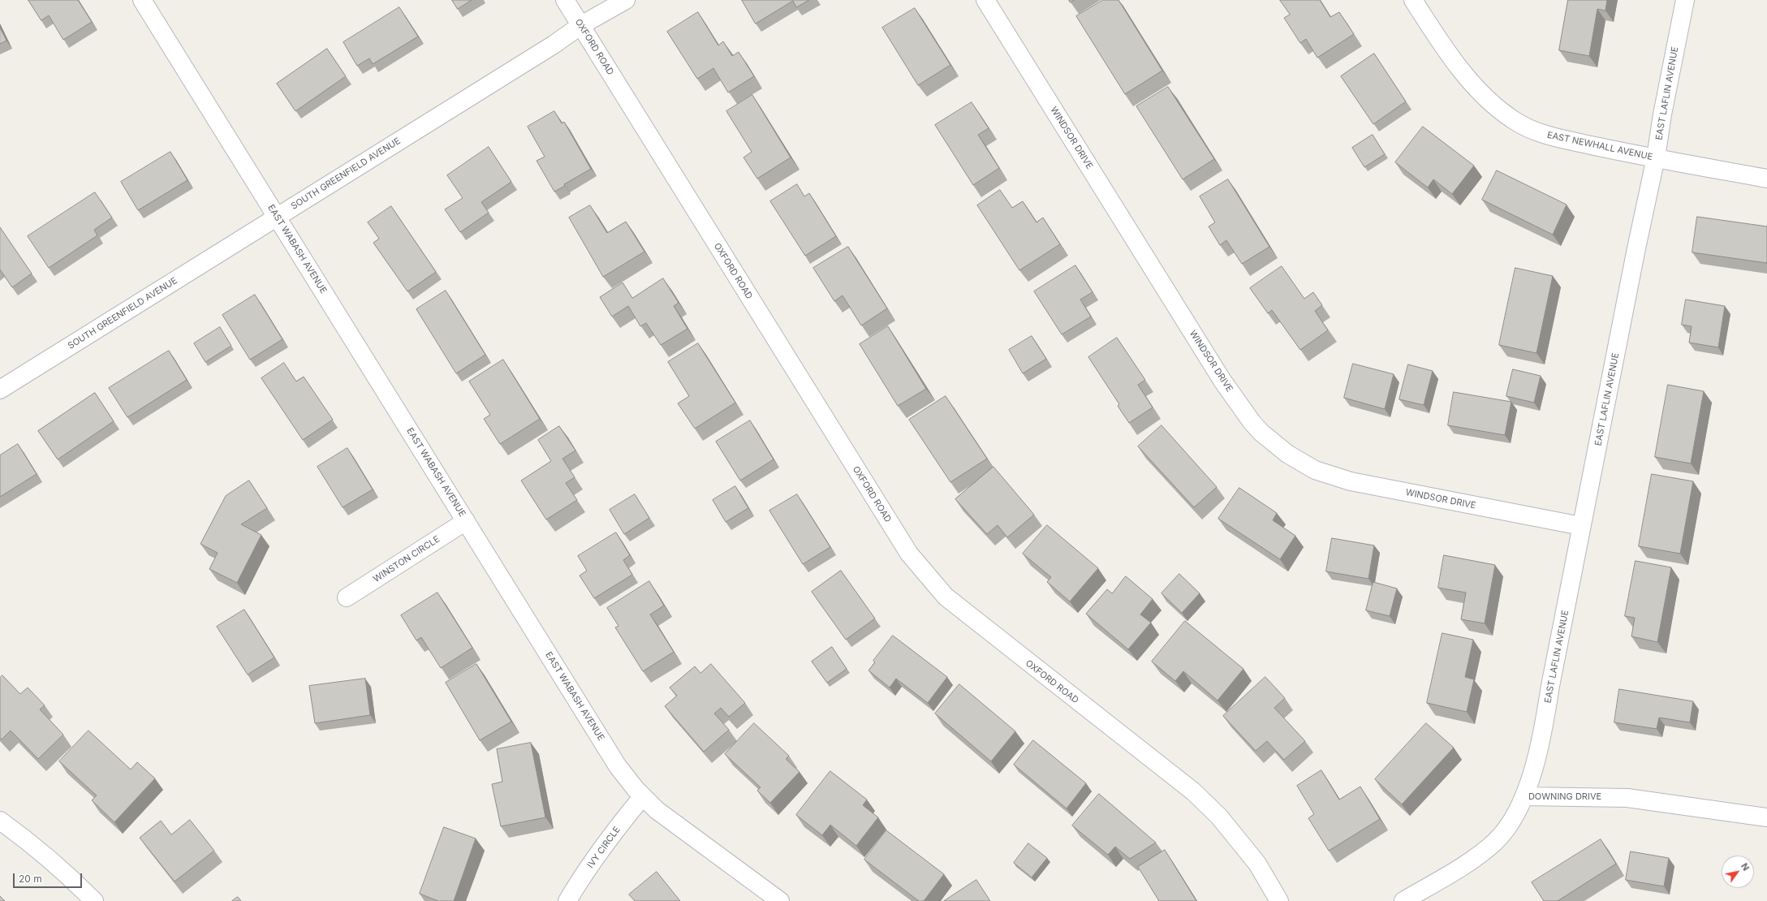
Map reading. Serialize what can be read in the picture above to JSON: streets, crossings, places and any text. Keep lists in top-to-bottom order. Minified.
{"streets":{"street":["OXFORD ROAD","EAST LAFLIN AVENUE","WINDSOR DRIVE","EAST NEWHALL AVENUE","SOUTH GREENFIELD AVENUE","EAST WABASH AVENUE","WINSTON CIRCLE","DOWNING DRIVE","IVY CIRCLE"]},"crossings":[["OXFORD ROAD","SOUTH GREENFIELD AVENUE"],["EAST LAFLIN AVENUE","WINDSOR DRIVE"],["EAST LAFLIN AVENUE","EAST NEWHALL AVENUE"],["EAST LAFLIN AVENUE","DOWNING DRIVE"],["SOUTH GREENFIELD AVENUE","EAST WABASH AVENUE"],["EAST WABASH AVENUE","WINSTON CIRCLE"],["EAST WABASH AVENUE","IVY CIRCLE"]],"scale_bar":"20 m","north":"top right"}
